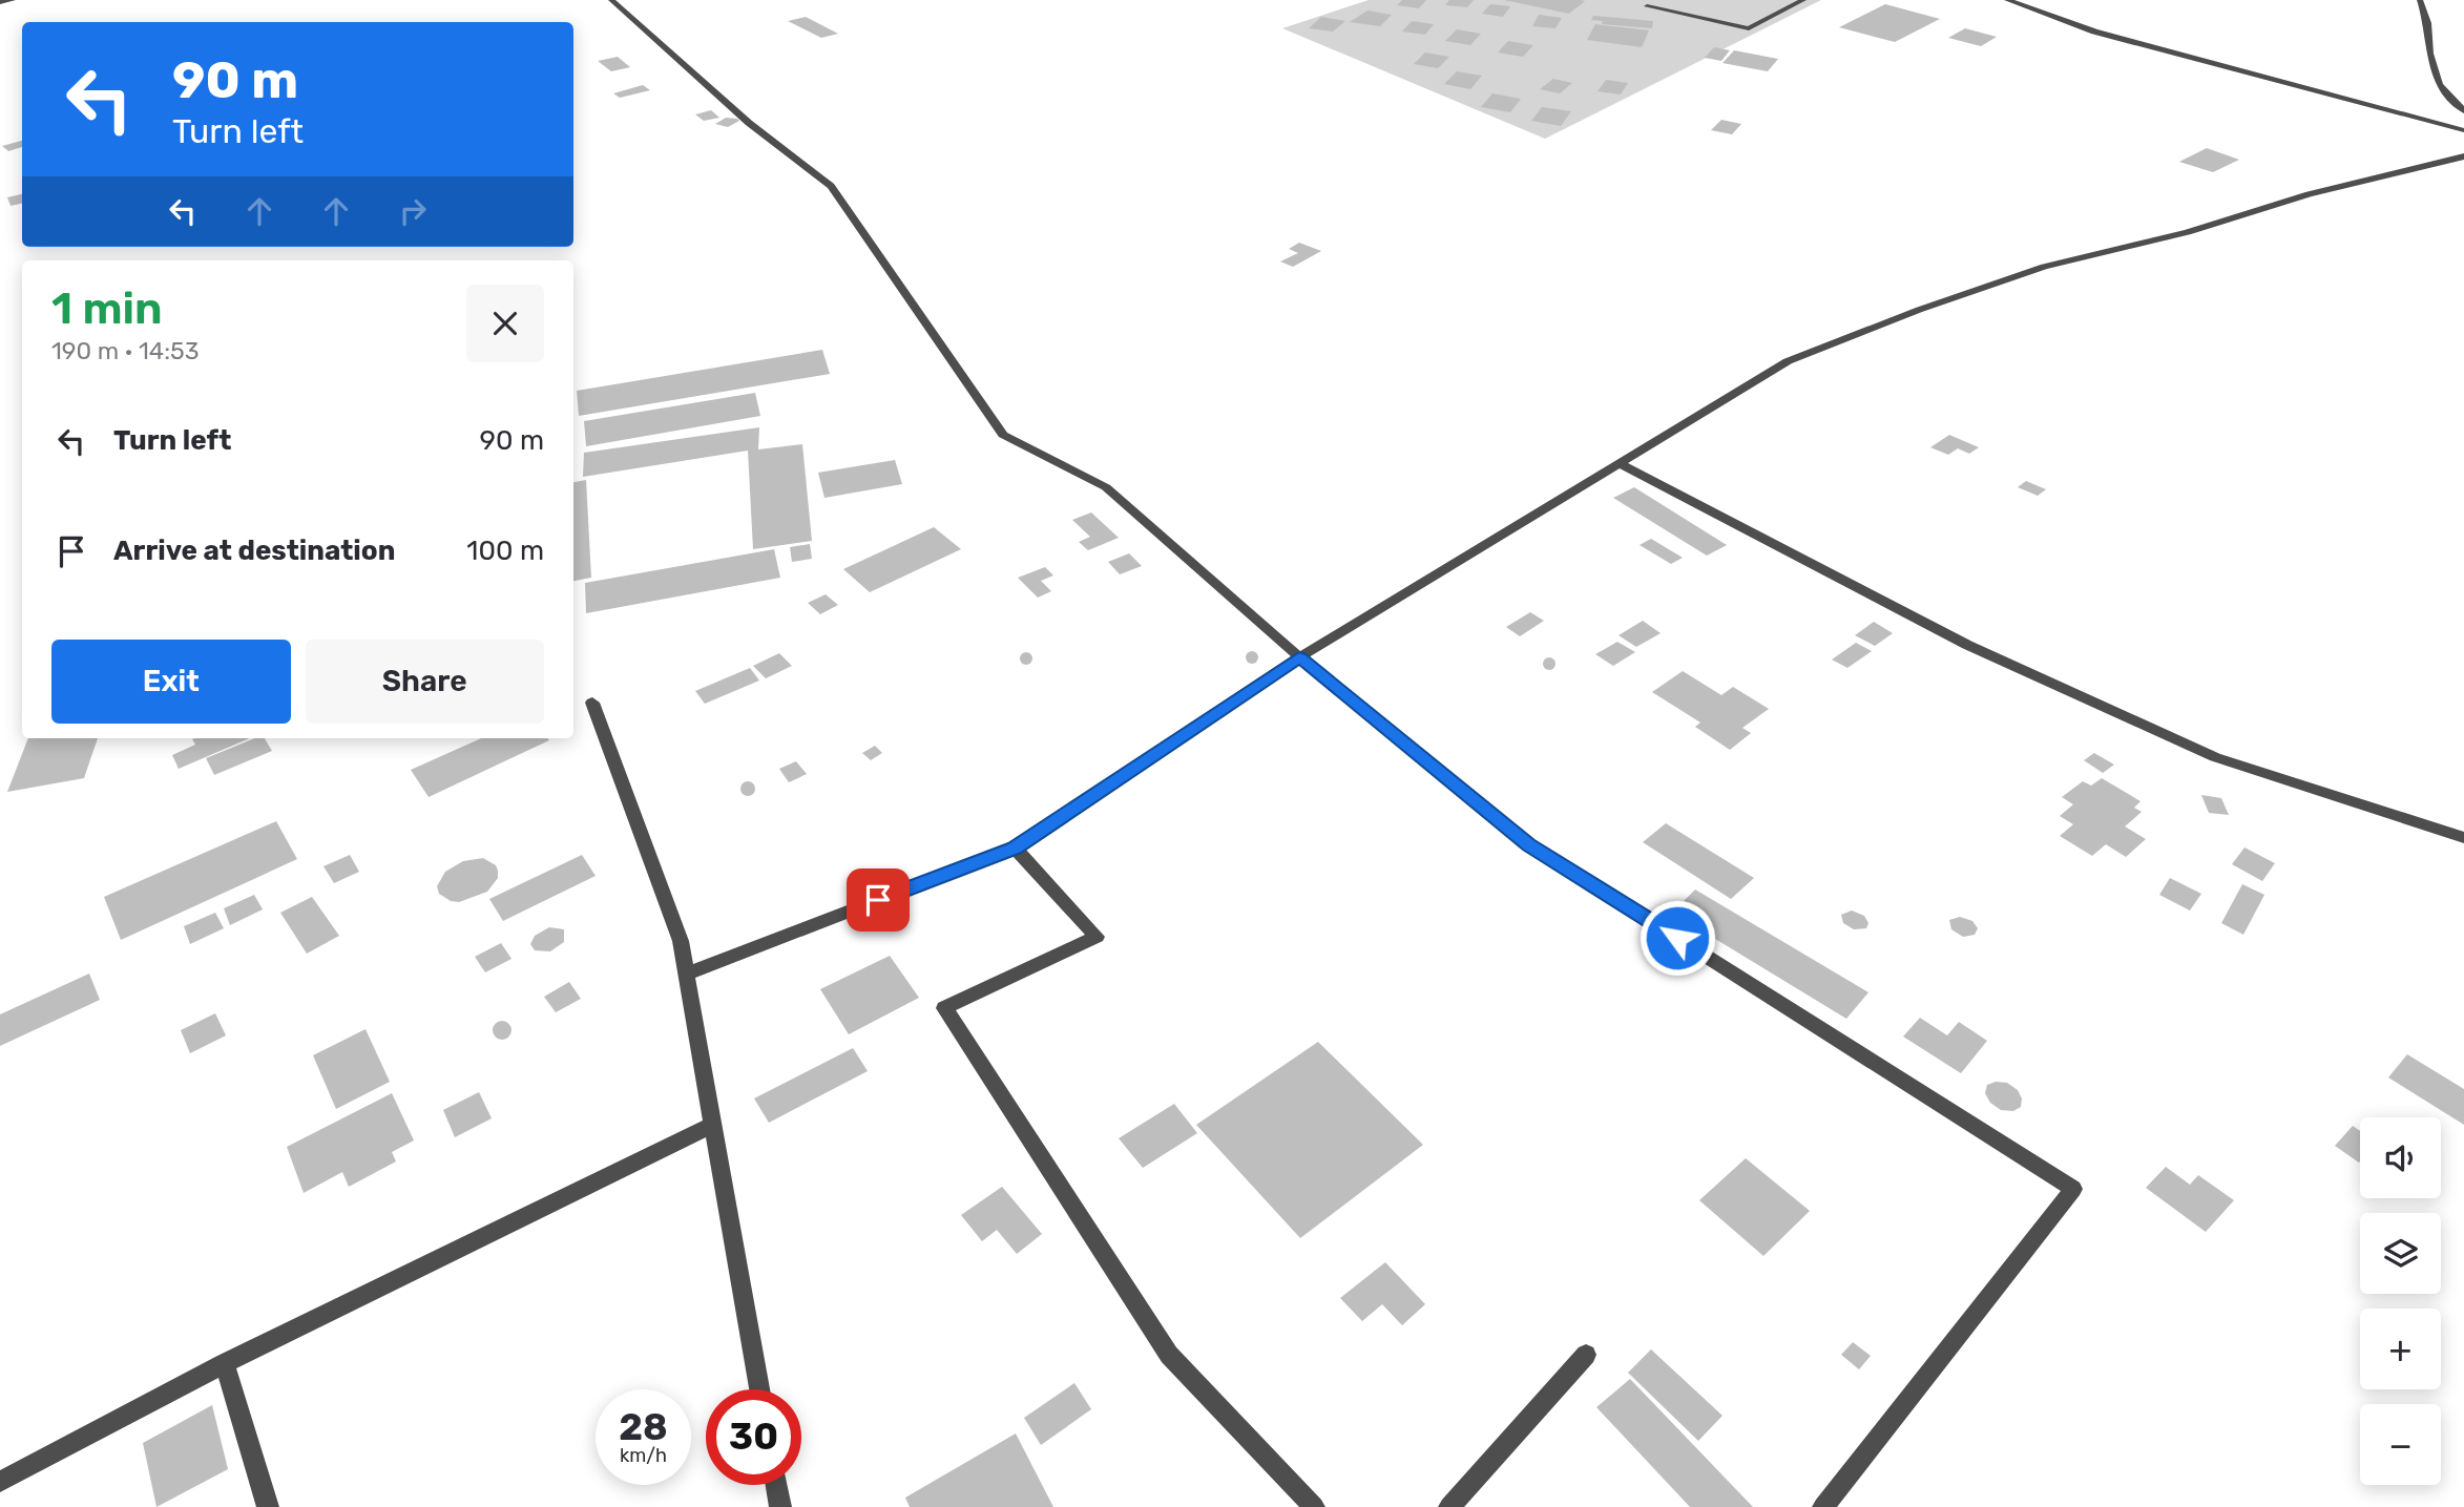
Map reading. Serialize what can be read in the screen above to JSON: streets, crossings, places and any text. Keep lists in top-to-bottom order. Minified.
{"page":{"turn":["90 m","Turn left"],"heading":["1 min","190 m · 14:53"],"list":[{"name":"Turn left","value":"90 m"},{"name":"Arrive at destination","value":"100 m"}],"buttons":["Exit","Share"],"map_buttons":["+","−"],"speed":"28 km/h","limit":"30"}}
